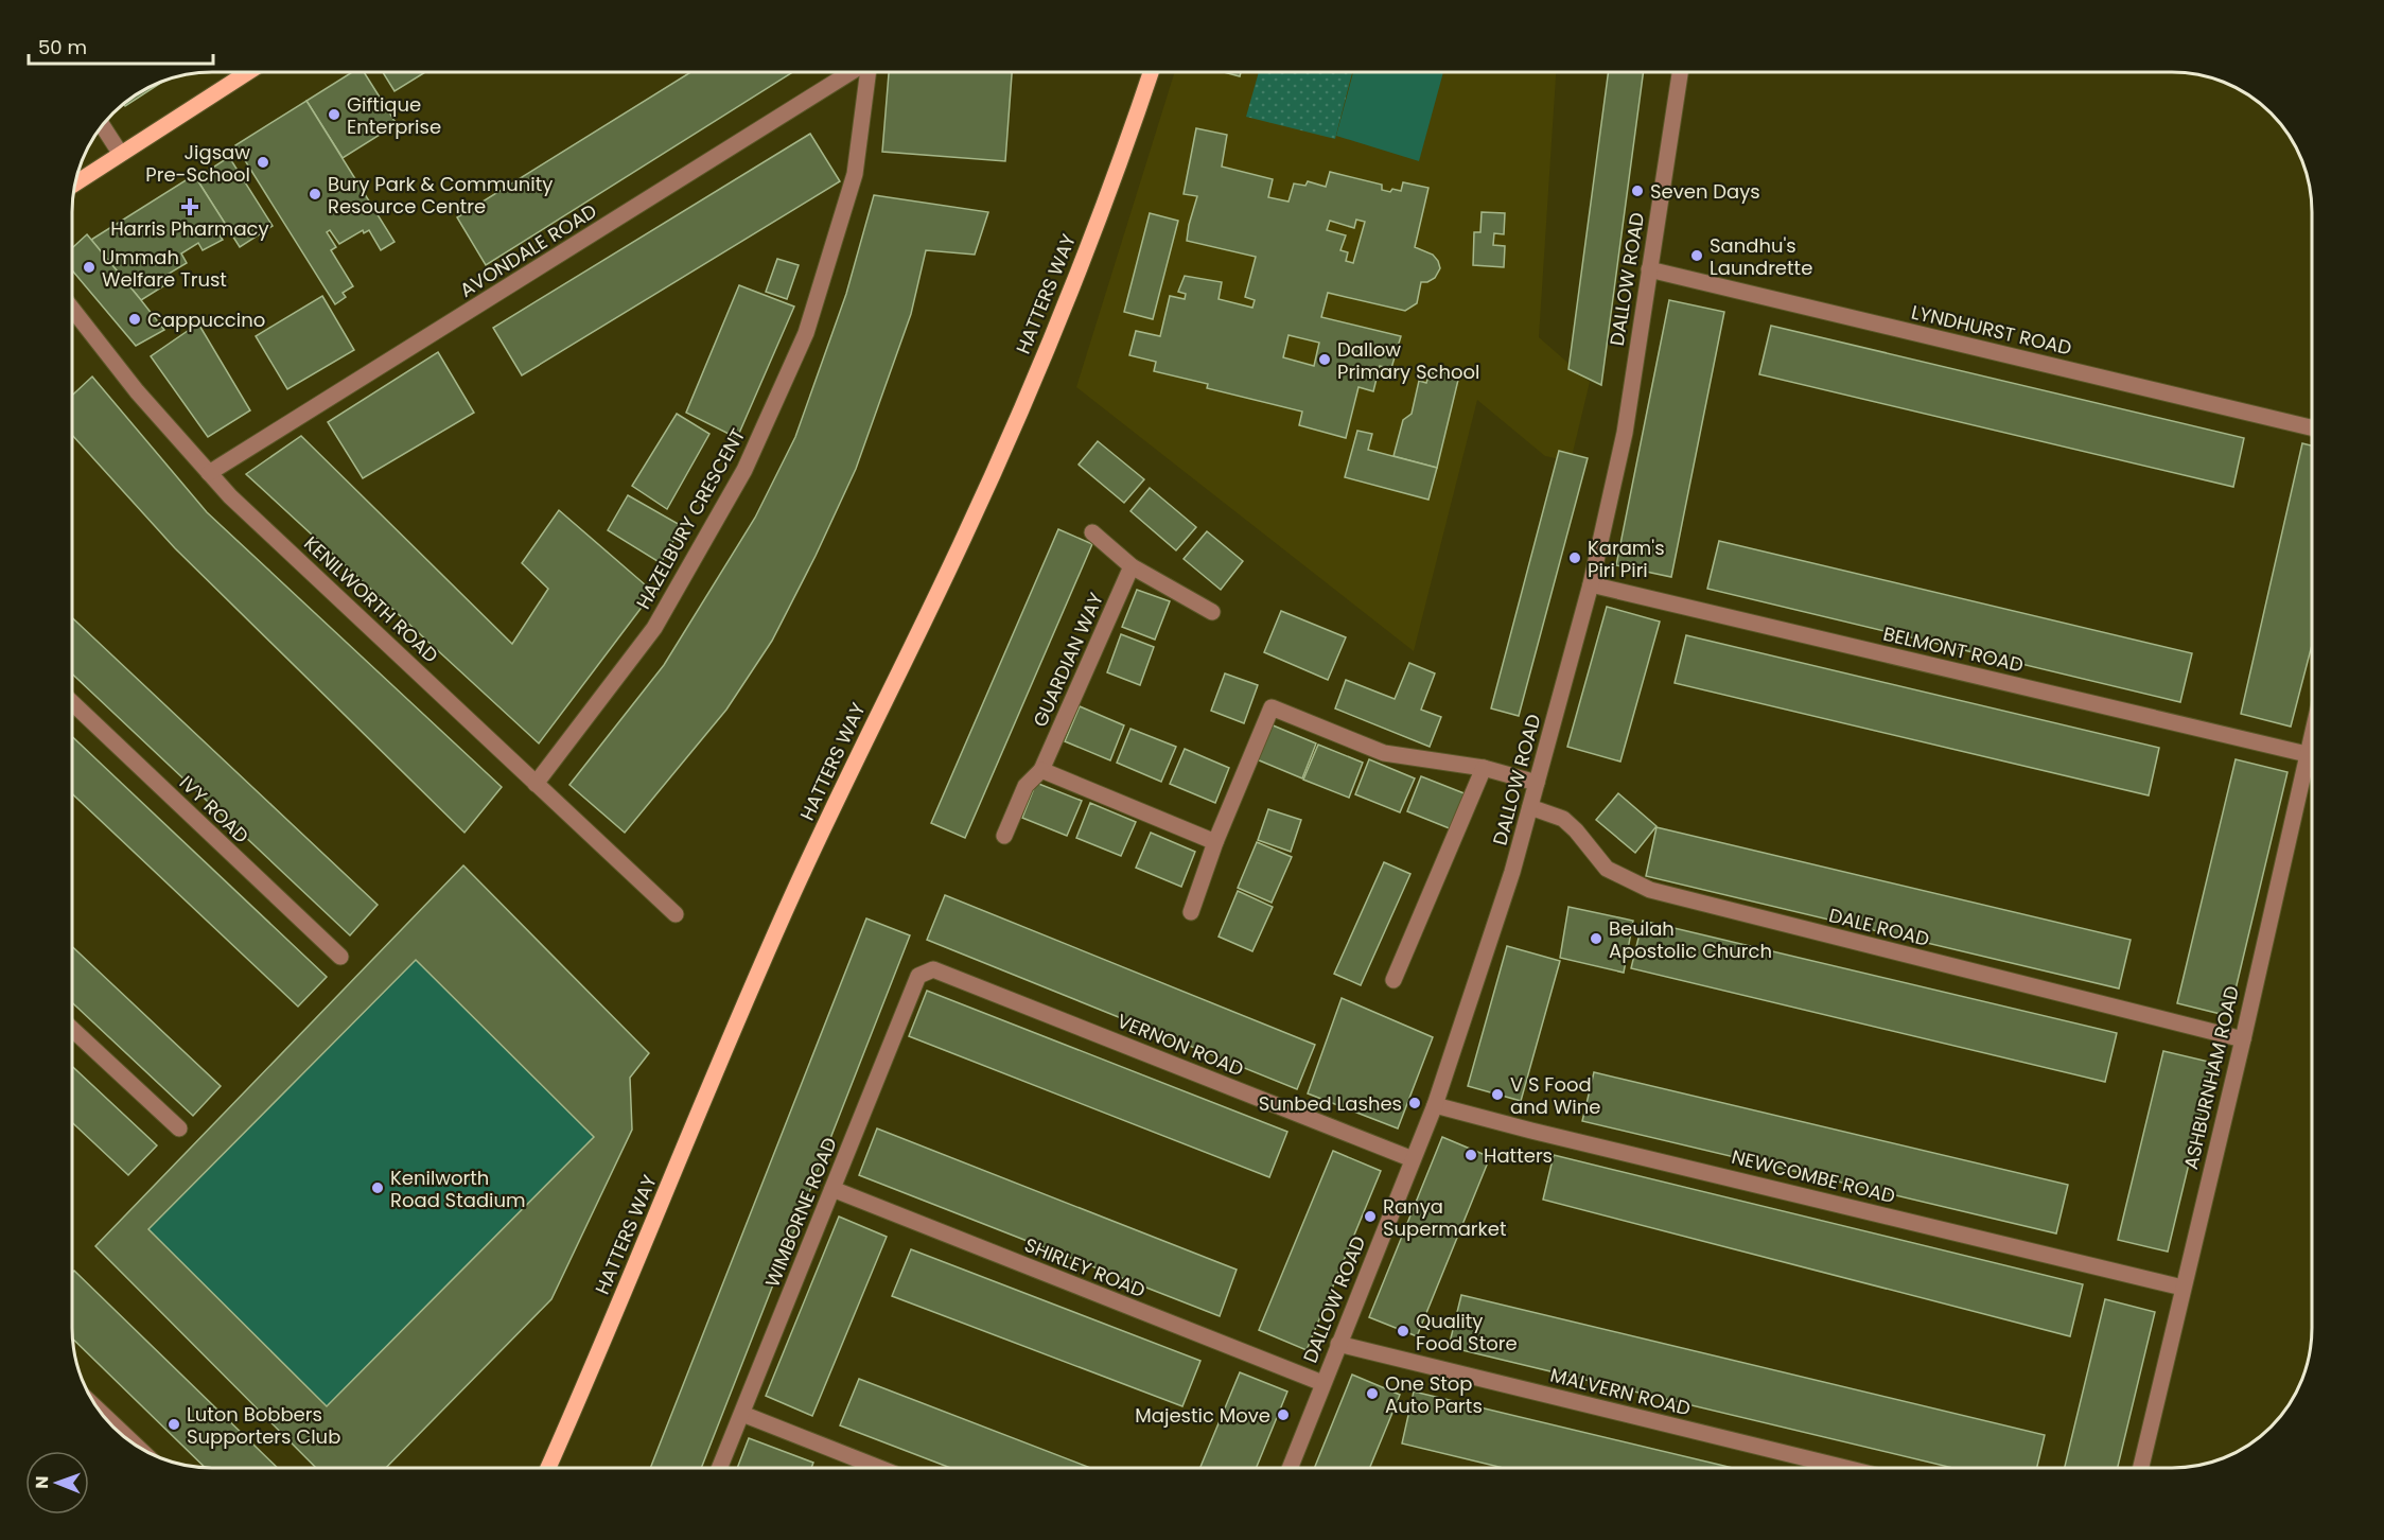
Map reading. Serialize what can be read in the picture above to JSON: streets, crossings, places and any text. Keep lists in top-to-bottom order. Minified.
{"streets":{"main road":["HATTERS WAY"],"street":["AVONDALE ROAD","DALLOW ROAD","LYNDHURST ROAD","HAZELBURY CRESCENT","KENILWORTH ROAD","BELMONT ROAD","GUARDIAN WAY","IVY ROAD","DALE ROAD","VERNON ROAD","ASHBURNHAM ROAD","NEWCOMBE ROAD","WIMBORNE ROAD","SHIRLEY ROAD","MALVERN ROAD"]},"crossings":[["AVONDALE ROAD","KENILWORTH ROAD"],["DALLOW ROAD","LYNDHURST ROAD"],["DALLOW ROAD","BELMONT ROAD"],["DALLOW ROAD","DALE ROAD"],["DALLOW ROAD","VERNON ROAD"],["DALLOW ROAD","NEWCOMBE ROAD"],["DALLOW ROAD","SHIRLEY ROAD"],["DALLOW ROAD","MALVERN ROAD"],["HAZELBURY CRESCENT","KENILWORTH ROAD"],["BELMONT ROAD","ASHBURNHAM ROAD"],["DALE ROAD","ASHBURNHAM ROAD"],["VERNON ROAD","WIMBORNE ROAD"],["ASHBURNHAM ROAD","NEWCOMBE ROAD"],["WIMBORNE ROAD","SHIRLEY ROAD"]],"places":{"other":["Giftique Enterprise","Jigsaw Pre-School","Seven Days","Bury Park & Community Resource Centre","Sandhu's Laundrette","Ummah Welfare Trust","Cappuccino","Dallow Primary School","Karam's Piri Piri","Beulah Apostolic Church","V S Food and Wine","Sunbed Lashes","Hatters","Kenilworth Road Stadium","Ranya Supermarket","Quality Food Store","One Stop Auto Parts","Majestic Move","Luton Bobbers Supporters Club"],"health":["Harris Pharmacy"]},"scale_bar":"50 m","north":"left"}
